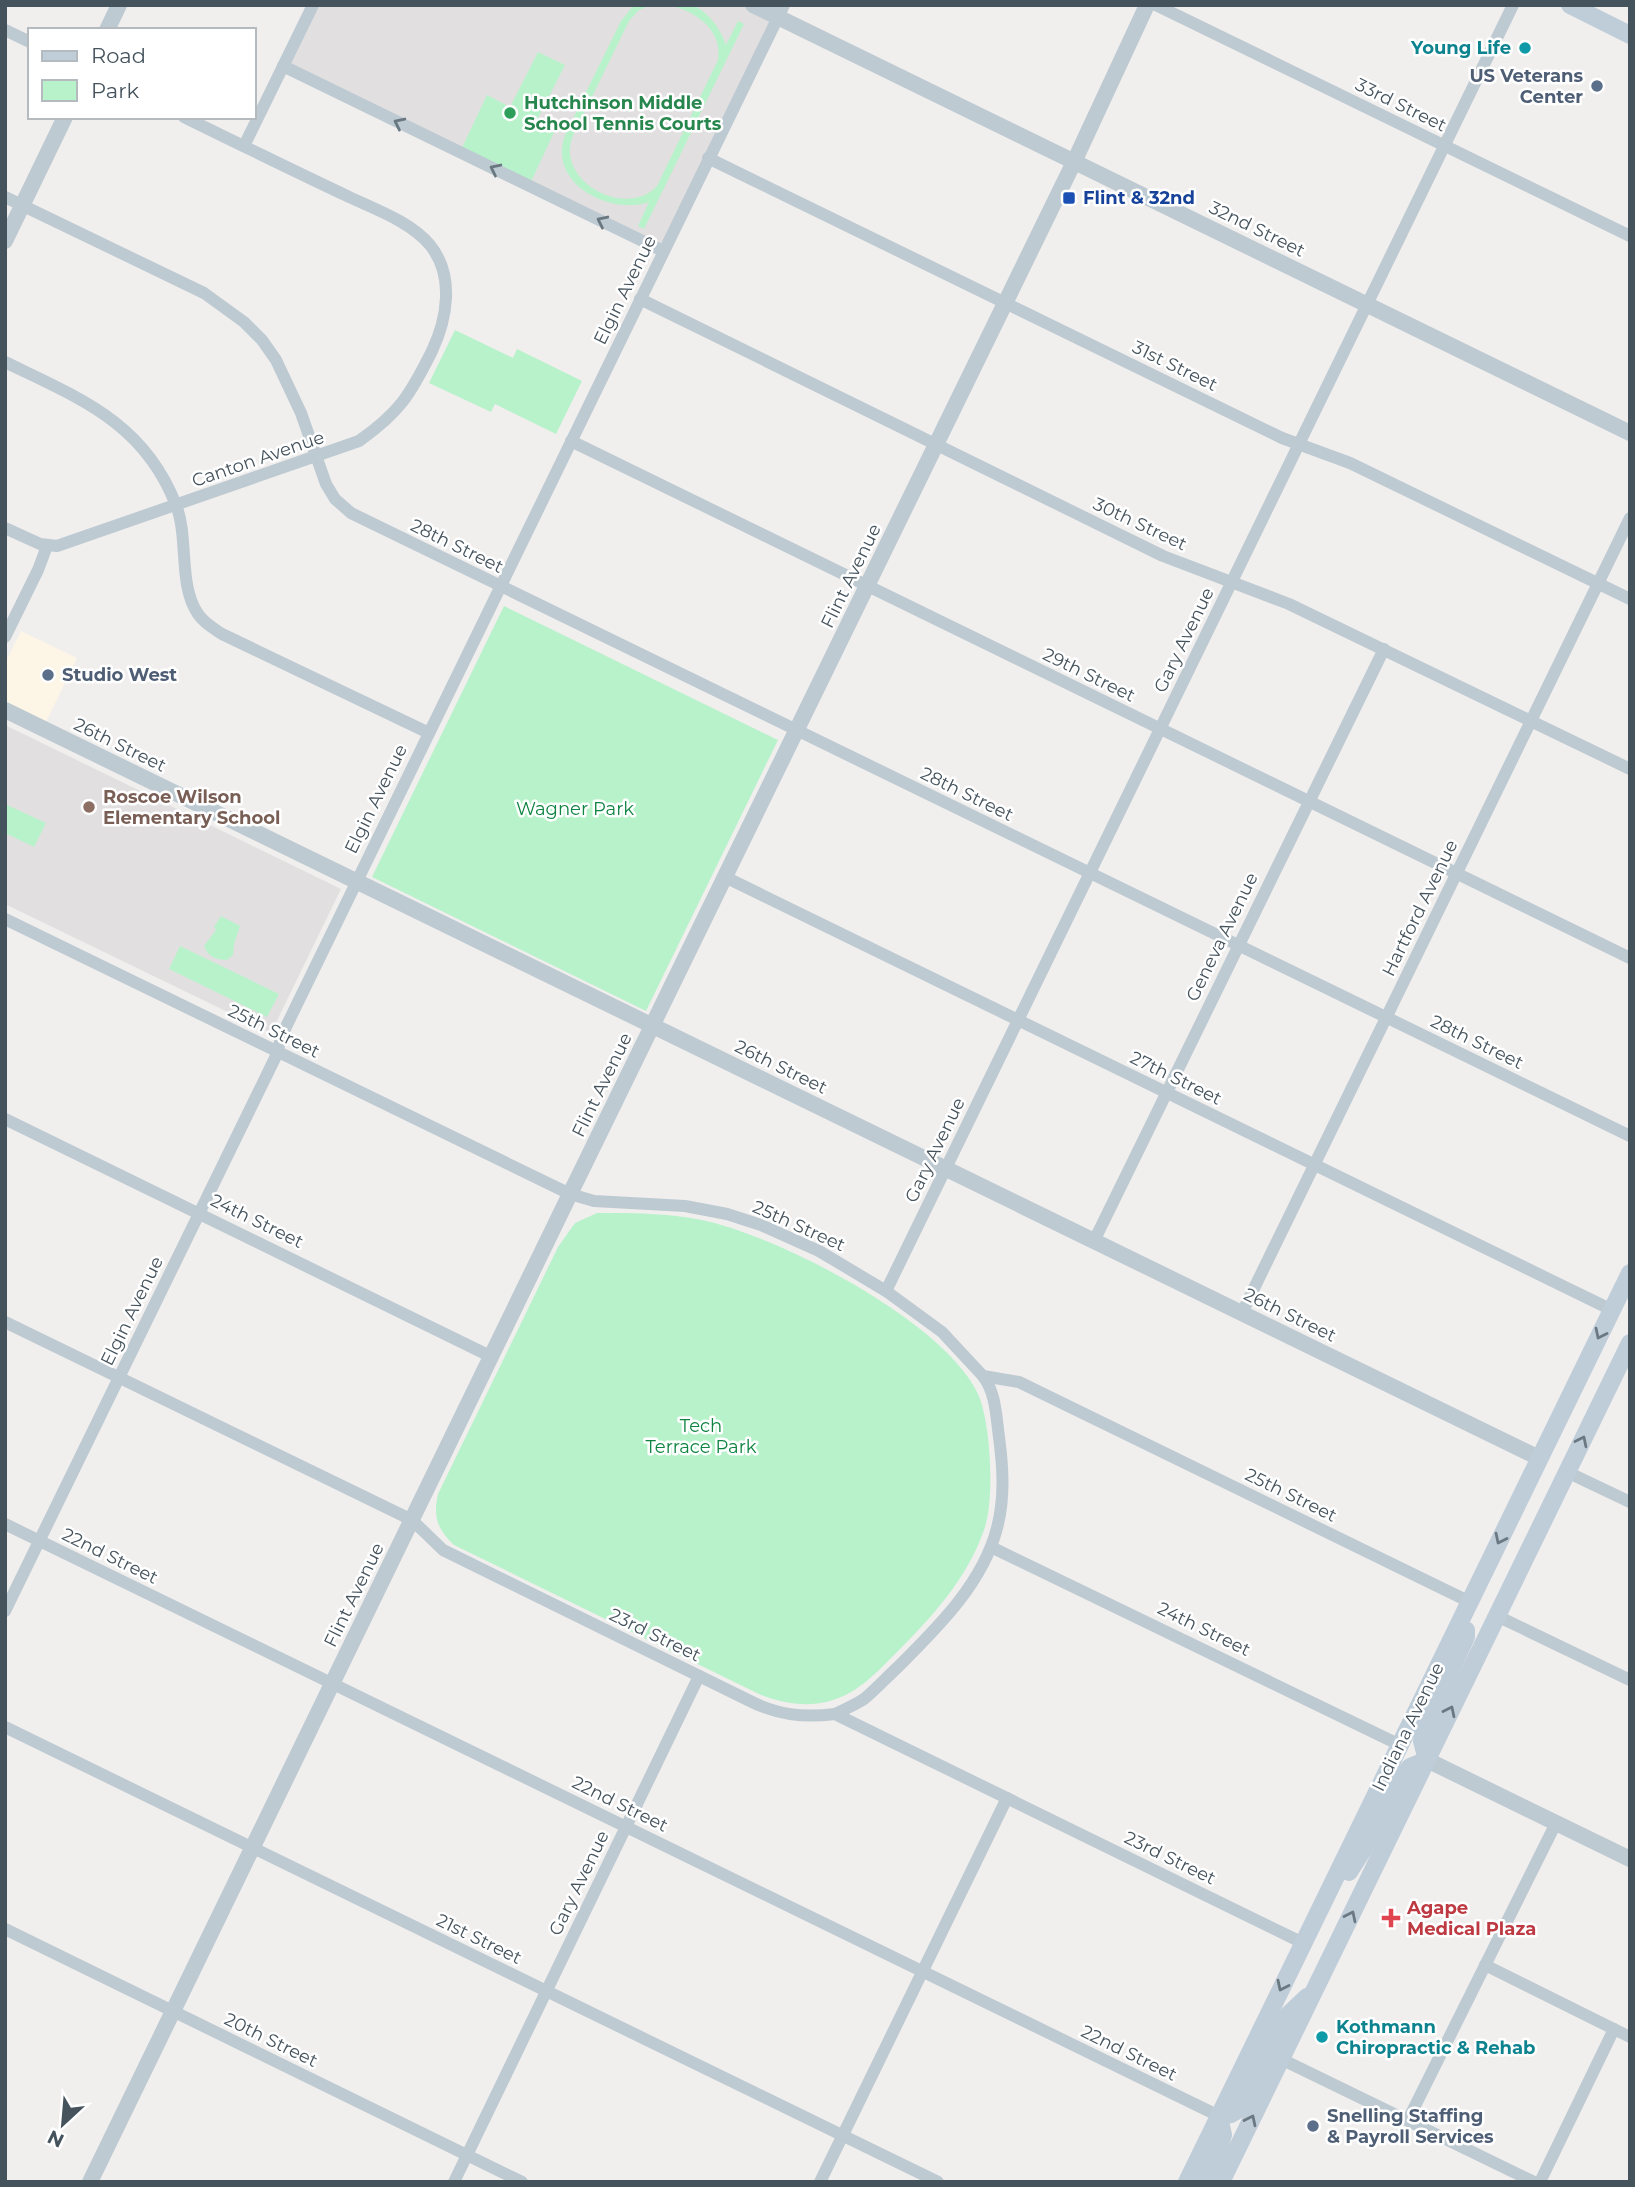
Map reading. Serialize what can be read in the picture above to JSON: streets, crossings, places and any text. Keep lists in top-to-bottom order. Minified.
{"streets":{"main road":["Indiana Avenue"],"street":["33rd Street","32nd Street","Elgin Avenue","31st Street","Canton Avenue","30th Street","28th Street","Flint Avenue","Gary Avenue","29th Street","26th Street","Hartford Avenue","Geneva Avenue","25th Street","27th Street","24th Street","22nd Street","23rd Street","21st Street","20th Street"]},"crossings":[["33rd Street","Gary Avenue"],["32nd Street","Elgin Avenue"],["32nd Street","Flint Avenue"],["32nd Street","Gary Avenue"],["Elgin Avenue","31st Street"],["Elgin Avenue","30th Street"],["Elgin Avenue","28th Street"],["Elgin Avenue","29th Street"],["Elgin Avenue","26th Street"],["Elgin Avenue","25th Street"],["Elgin Avenue","24th Street"],["Elgin Avenue","22nd Street"],["Elgin Avenue","23rd Street"],["31st Street","Flint Avenue"],["31st Street","Gary Avenue"],["31st Street","Hartford Avenue"],["Canton Avenue","28th Street"],["30th Street","Flint Avenue"],["30th Street","Gary Avenue"],["30th Street","Hartford Avenue"],["30th Street","Geneva Avenue"],["28th Street","Flint Avenue"],["28th Street","Gary Avenue"],["28th Street","Hartford Avenue"],["28th Street","Geneva Avenue"],["Flint Avenue","29th Street"],["Flint Avenue","26th Street"],["Flint Avenue","25th Street"],["Flint Avenue","27th Street"],["Flint Avenue","24th Street"],["Flint Avenue","22nd Street"],["Flint Avenue","23rd Street"],["Flint Avenue","21st Street"],["Flint Avenue","20th Street"],["Gary Avenue","29th Street"],["Gary Avenue","26th Street"],["Gary Avenue","25th Street"],["Gary Avenue","27th Street"],["Gary Avenue","22nd Street"],["Gary Avenue","23rd Street"],["Gary Avenue","21st Street"],["Gary Avenue","20th Street"],["29th Street","Hartford Avenue"],["29th Street","Geneva Avenue"],["26th Street","Hartford Avenue"],["26th Street","Geneva Avenue"],["26th Street","Indiana Avenue"],["Hartford Avenue","27th Street"],["Geneva Avenue","27th Street"],["25th Street","Indiana Avenue"],["27th Street","Indiana Avenue"],["24th Street","Indiana Avenue"],["22nd Street","Indiana Avenue"],["23rd Street","Indiana Avenue"]],"parks":["Wagner Park","Tech Terrace Park"],"places":{"other":["Young Life","US Veterans Center","Hutchinson Middle School Tennis Courts","Studio West","Roscoe Wilson Elementary School","Kothmann Chiropractic & Rehab","Snelling Staffing & Payroll Services"],"transit":["Flint & 32nd"],"health":["Agape Medical Plaza"]},"legend":["Road","Park"],"north":"bottom left"}
